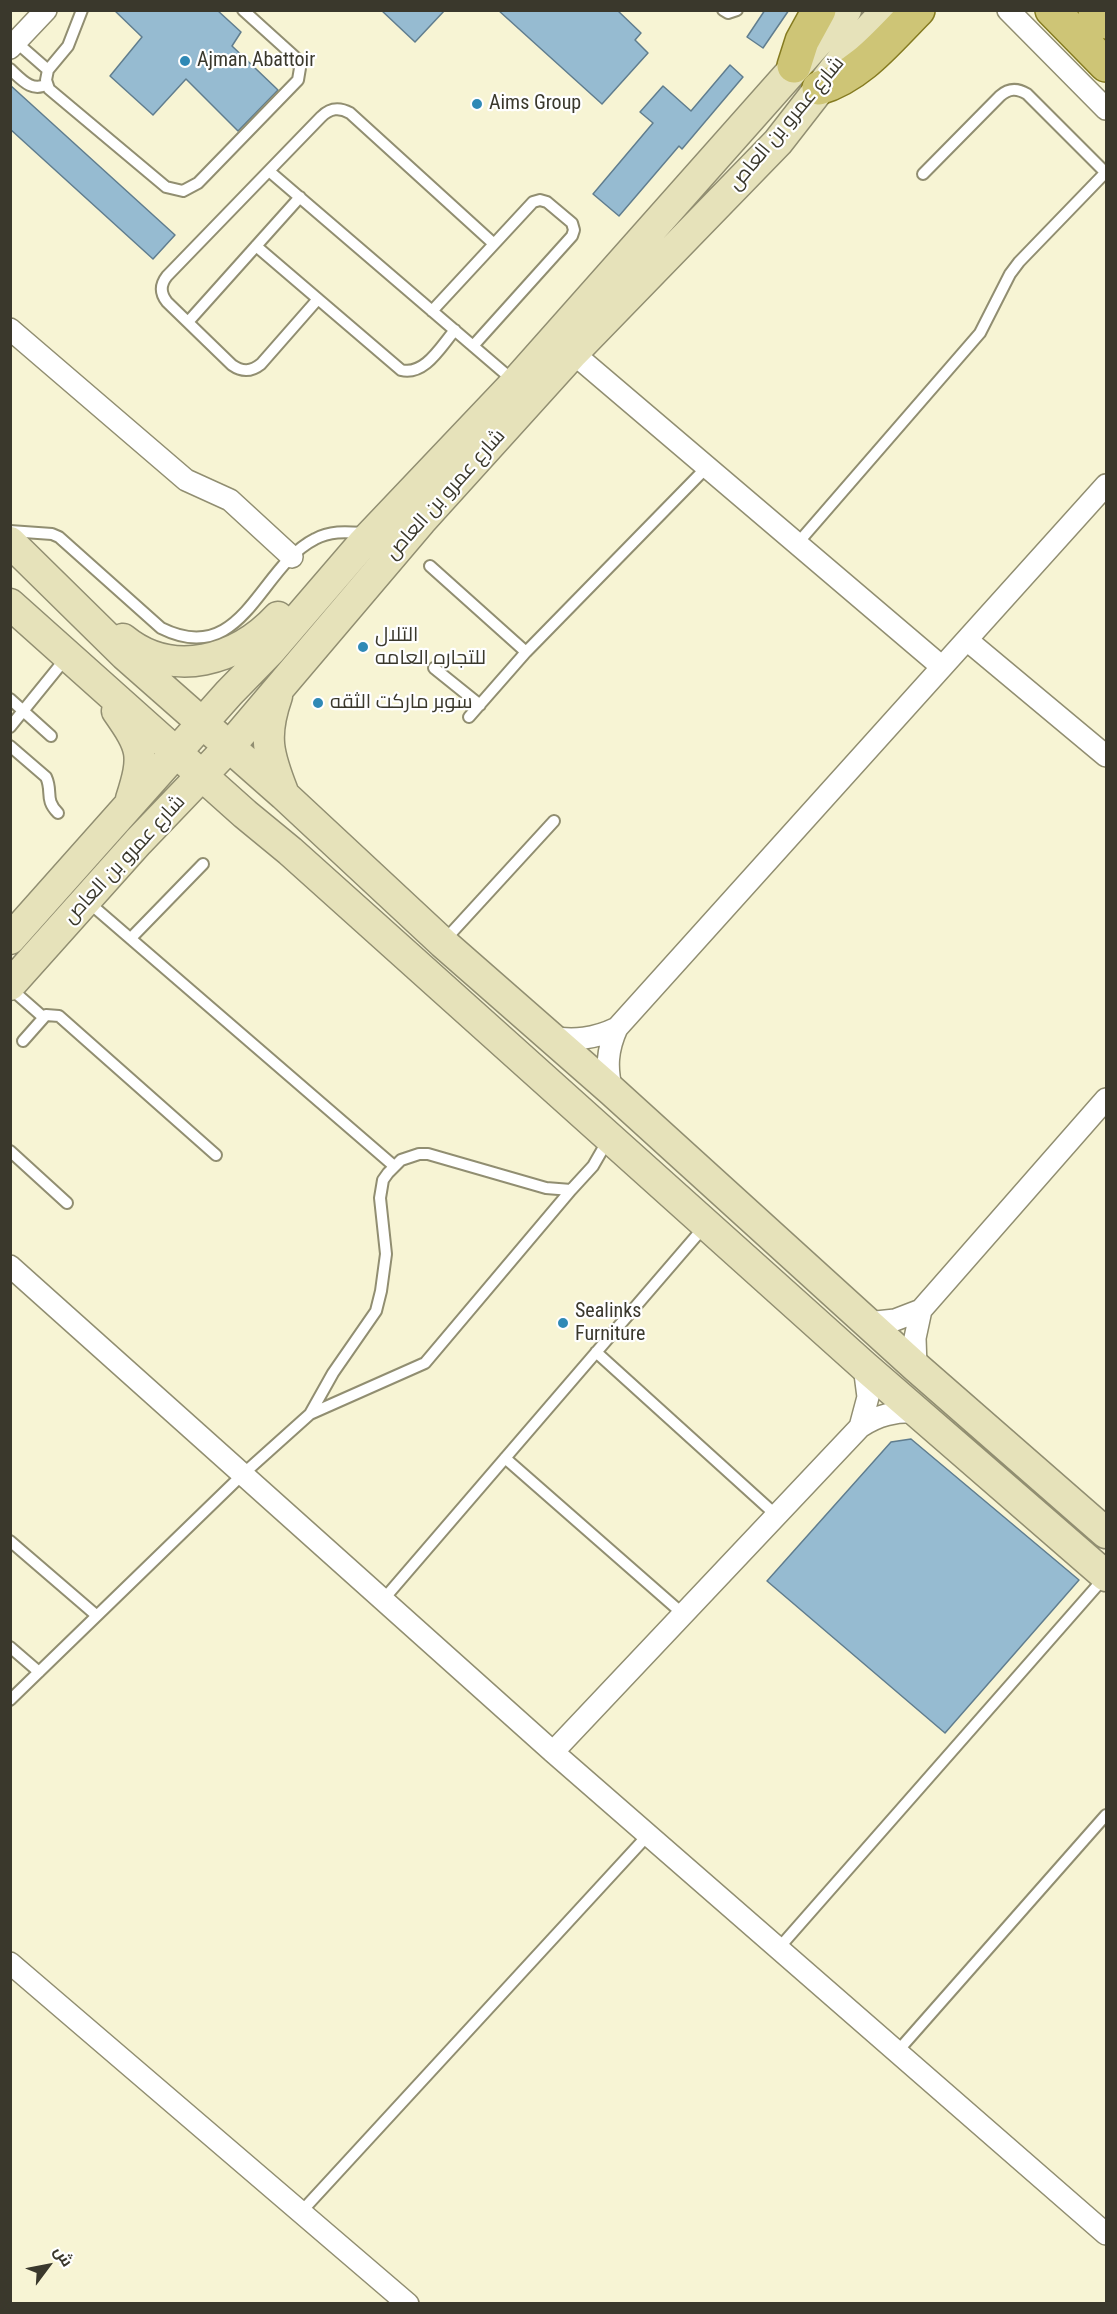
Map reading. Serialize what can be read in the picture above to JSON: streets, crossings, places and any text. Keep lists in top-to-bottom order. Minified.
{"streets":{"main road":["شارع عمرو بن العاص"]},"places":["Ajman Abattoir","Aims Group","التلال للتجاره العامه","سوبر ماركت الثقه","Sealinks Furniture"],"north":"top right"}
